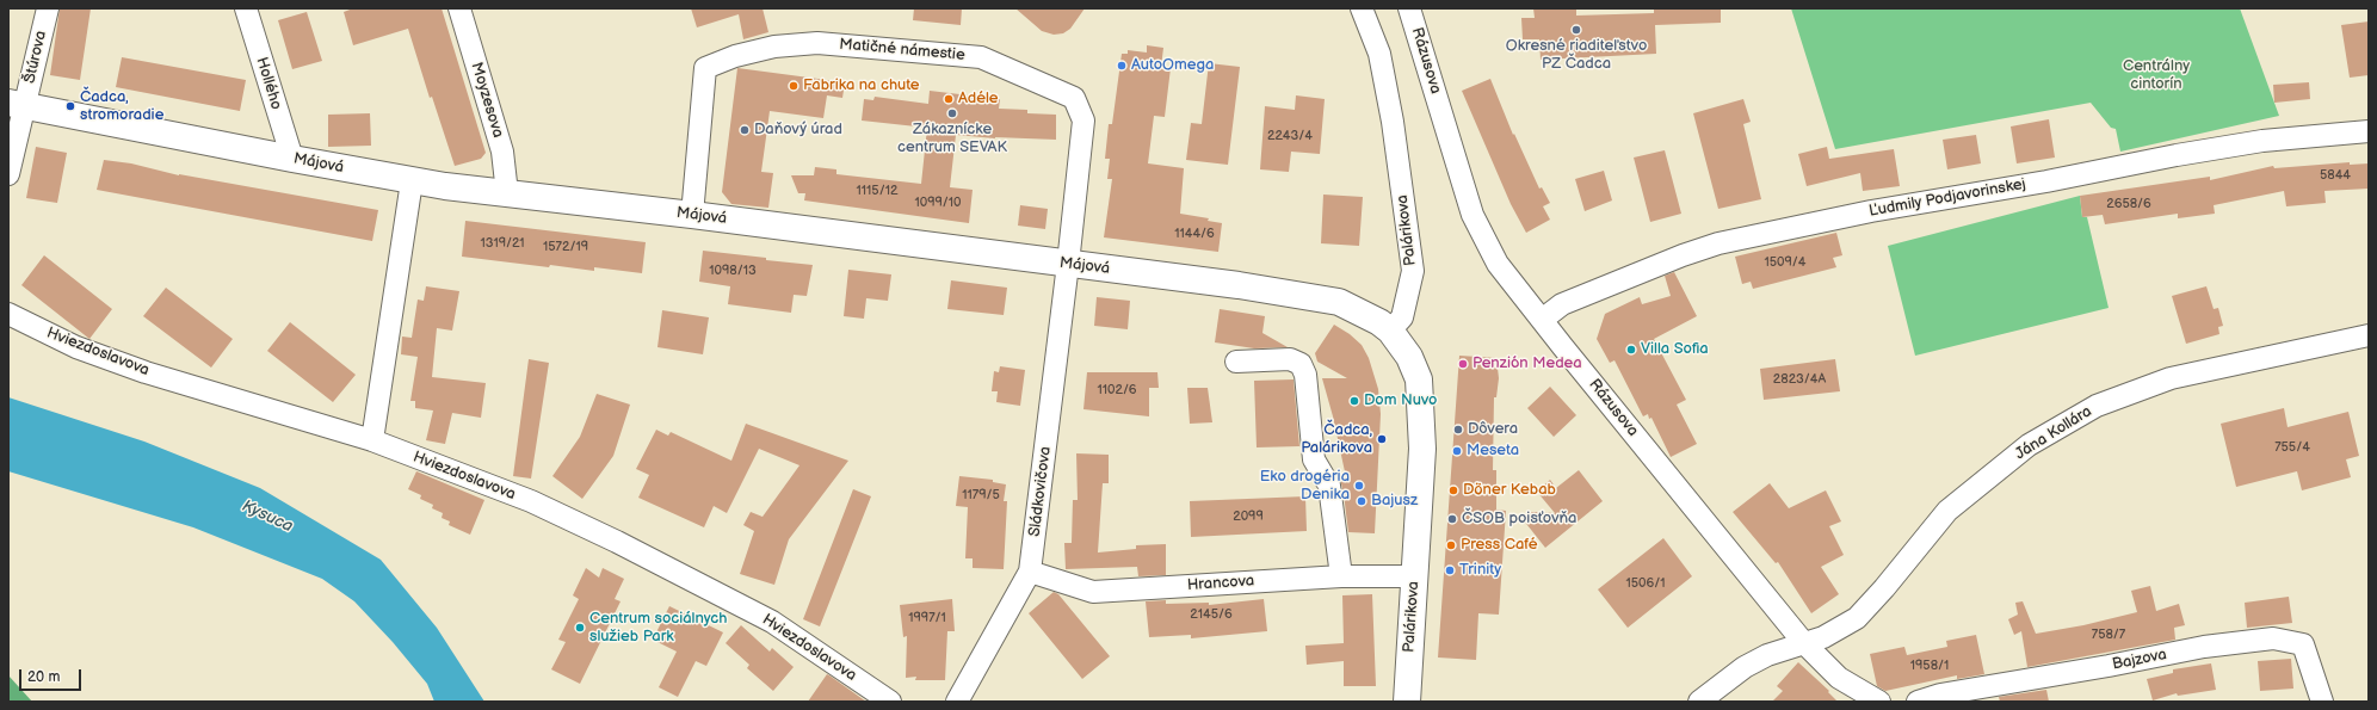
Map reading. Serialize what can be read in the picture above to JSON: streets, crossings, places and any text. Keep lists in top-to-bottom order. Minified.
{"streets":{"main road":["Májová","Palárikova"],"street":["Matičné námestie","Štúrova","Rázusova","Hollého","Moyzesova","Ľudmily Podjavorinskej","Hviezdoslavova","Jána Kollára","Sládkovičova","Hrancova","Bajzova"]},"crossings":[["Matičné námestie","Májová"],["Matičné námestie","Sládkovičova"],["Štúrova","Májová"],["Rázusova","Ľudmily Podjavorinskej"],["Rázusova","Jána Kollára"],["Hollého","Májová"],["Moyzesova","Májová"],["Májová","Palárikova"],["Májová","Sládkovičova"],["Palárikova","Hrancova"],["Sládkovičova","Hrancova"]],"water":["Kysuca"],"parks":["Centrálny cintorín"],"places":["Okresné riaditeľstvo PZ Čadca","AutoOmega","Fabrika na chute","Adéle","Čadca, stromoradie","Zákaznícke centrum SEVAK","Daňový úrad","Villa Sofia","Penzión Medea","Dom Nuvo","Dôvera","Čadca, Palárikova","Meseta","Eko drogéria Denika","Döner Kebab","Bajusz","ČSOB poisťovňa","Press Café","Trinity","Centrum sociálnych služieb Park"],"house_numbers":["2243/4","5844","1115/12","1099/10","2658/6","1144/6","1319/21","1572/19","1509/4","1098/13","2823/4A","1102/6","755/4","1179/5","2099","1506/1","2145/6","1997/1","758/7","1958/1"],"scale_bar":"20 m"}
